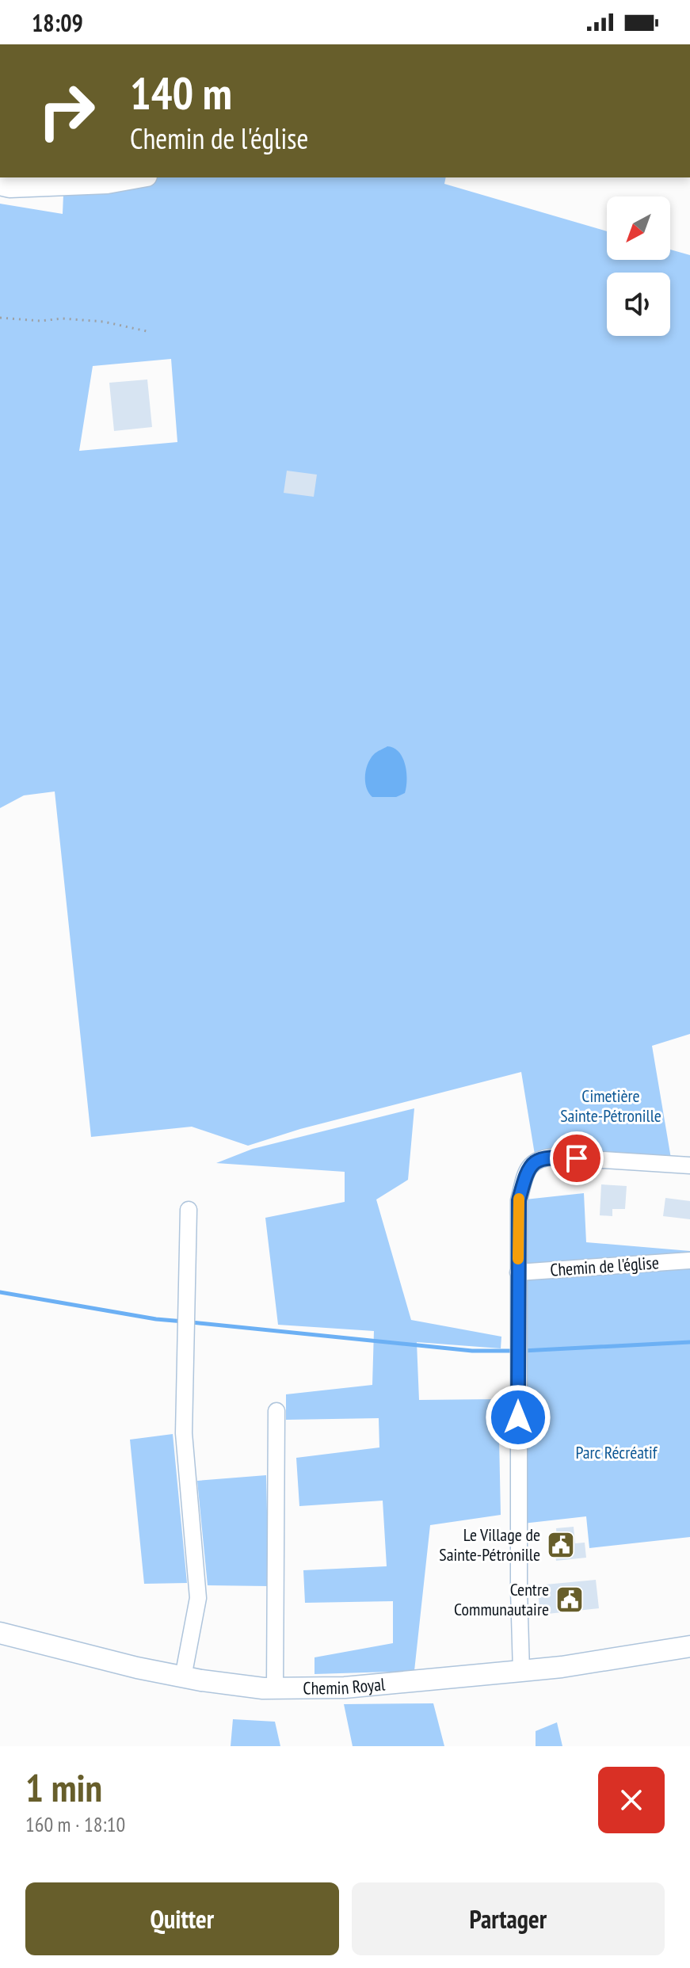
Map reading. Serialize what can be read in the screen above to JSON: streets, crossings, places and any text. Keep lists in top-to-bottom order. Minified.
{"streets":{"main road":["Chemin Royal"],"street":["Chemin de l'église"]},"parks":["Cimetière Sainte-Pétronille","Parc Récréatif"],"places":{"public building":["Le Village de Sainte-Pétronille","Centre Communautaire"]},"north":"bottom left","page":{"status":"18:09","turn":["140 m","Chemin de l'église"],"heading":["1 min","160 m · 18:10"],"buttons":["Quitter","Partager"]}}
